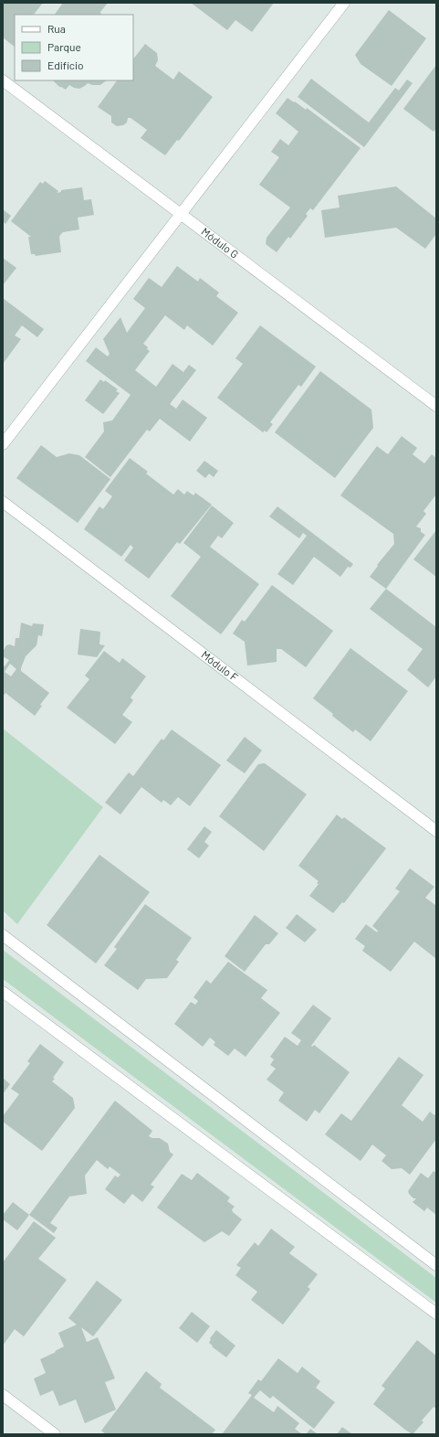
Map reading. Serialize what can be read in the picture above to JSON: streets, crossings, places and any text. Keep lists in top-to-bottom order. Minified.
{"streets":{"street":["Módulo G","Módulo F"]},"legend":["Rua","Parque","Edifício"]}
